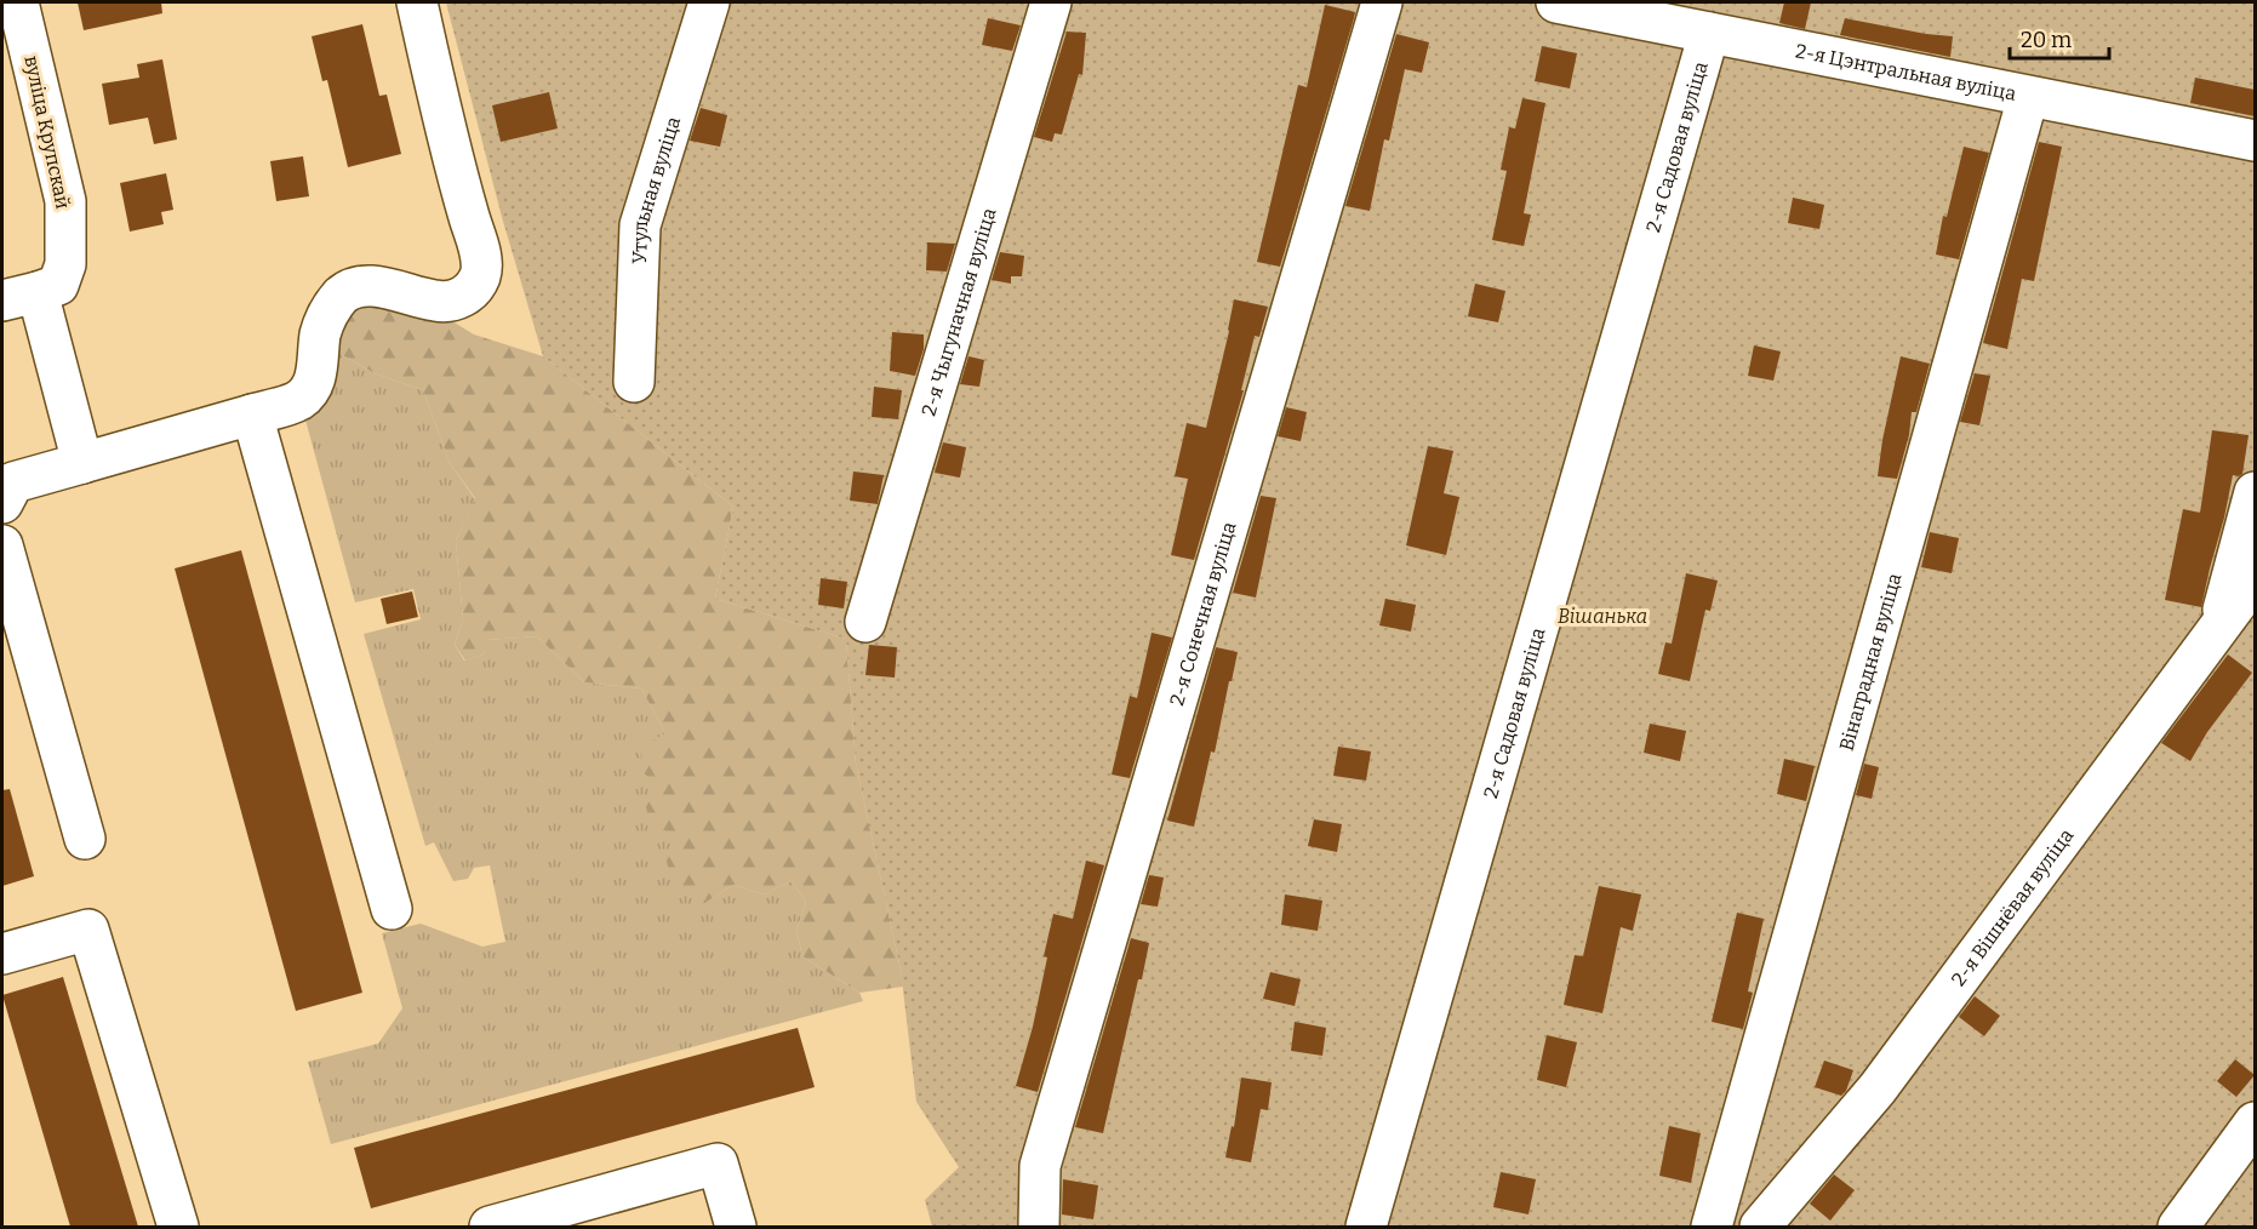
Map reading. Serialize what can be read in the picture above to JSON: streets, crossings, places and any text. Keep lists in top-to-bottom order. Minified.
{"streets":{"street":["2-я Цэнтральная вуліца","вуліца Крупскай","2-я Садовая вуліца","Утульная вуліца","2-я Чыгуначная вуліца","2-я Сонечная вуліца","Вінаградная вуліца","2-я Вішнёвая вуліца"]},"crossings":[["2-я Цэнтральная вуліца","2-я Садовая вуліца"],["2-я Цэнтральная вуліца","Вінаградная вуліца"]],"parks":["Вішанька"],"scale_bar":"20 m"}
